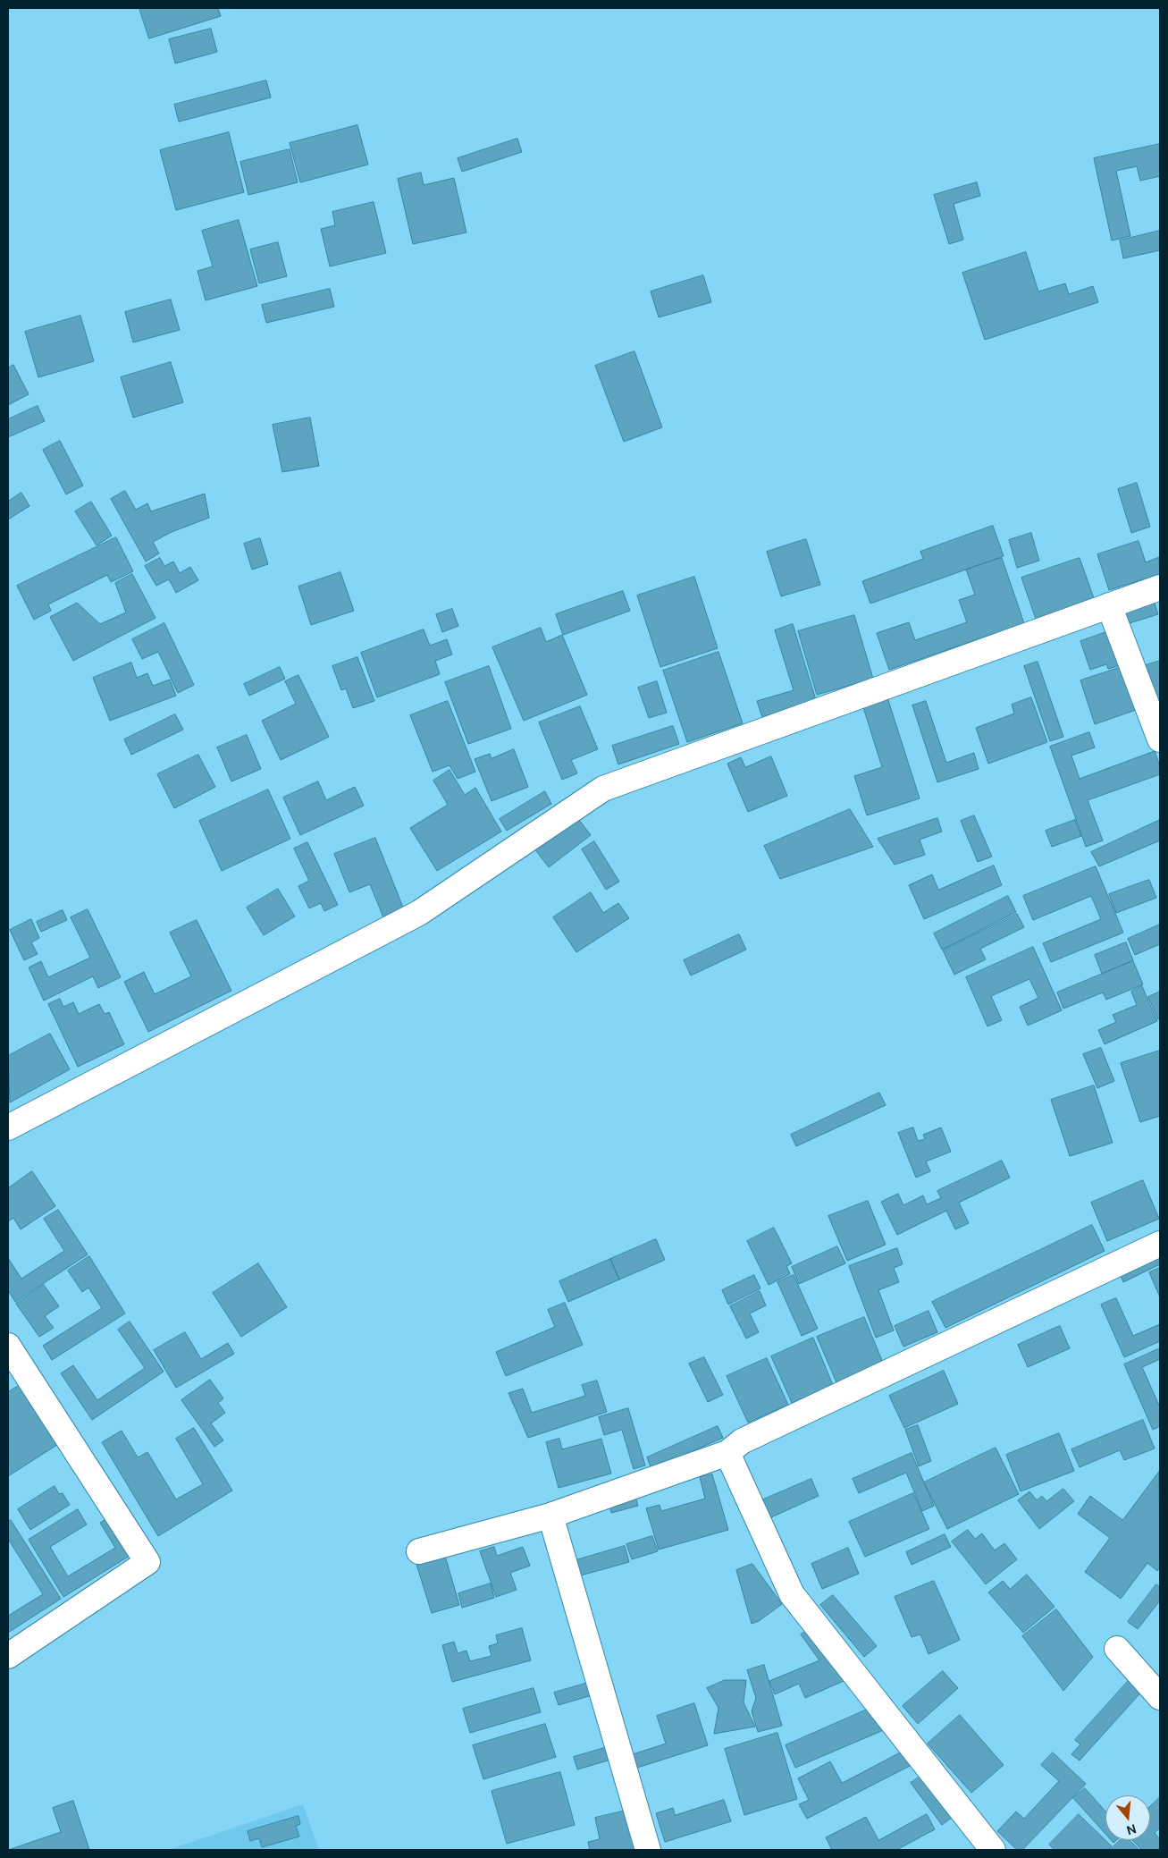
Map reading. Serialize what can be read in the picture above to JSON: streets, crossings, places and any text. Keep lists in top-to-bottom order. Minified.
{"north":"bottom"}
